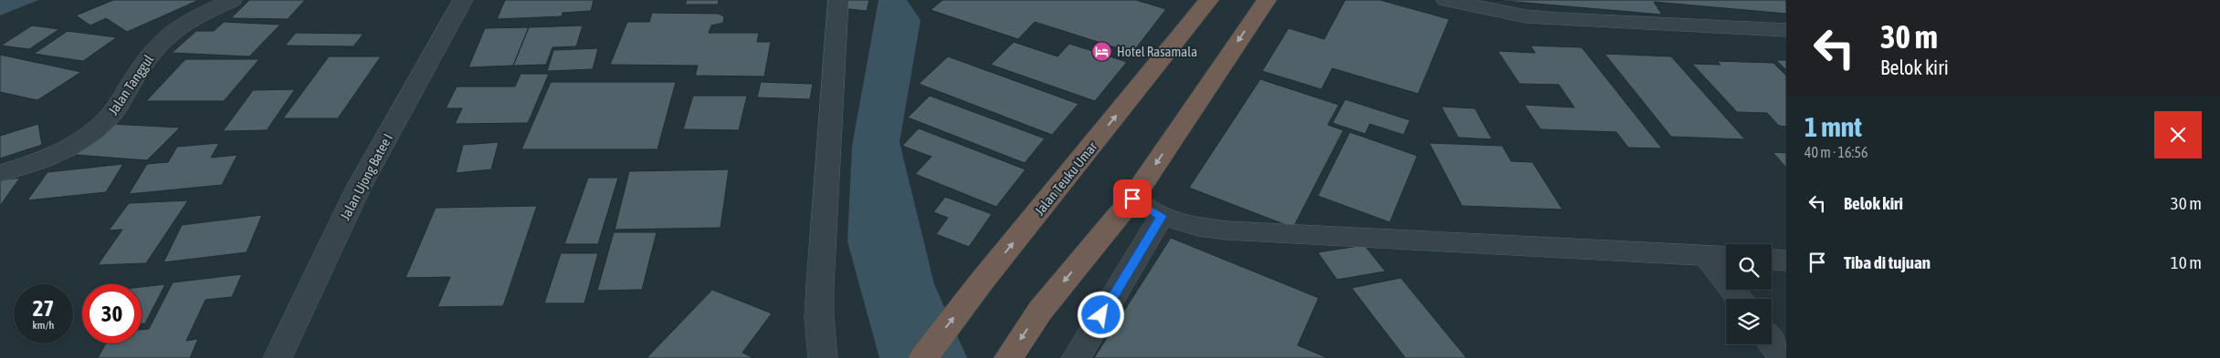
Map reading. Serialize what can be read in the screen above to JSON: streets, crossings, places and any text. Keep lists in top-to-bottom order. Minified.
{"streets":{"highway":["Jalan Teuku Umar"],"street":["Jalan Tanggul","Jalan Ujong Batee I"]},"places":{"hotel":["Hotel Rasamala"]},"page":{"turn":["30 m","Belok kiri"],"heading":["1 mnt","40 m · 16:56"],"list":[{"name":"Belok kiri","value":"30 m"},{"name":"Tiba di tujuan","value":"10 m"}],"speed":"27 km/h","limit":"30"}}
